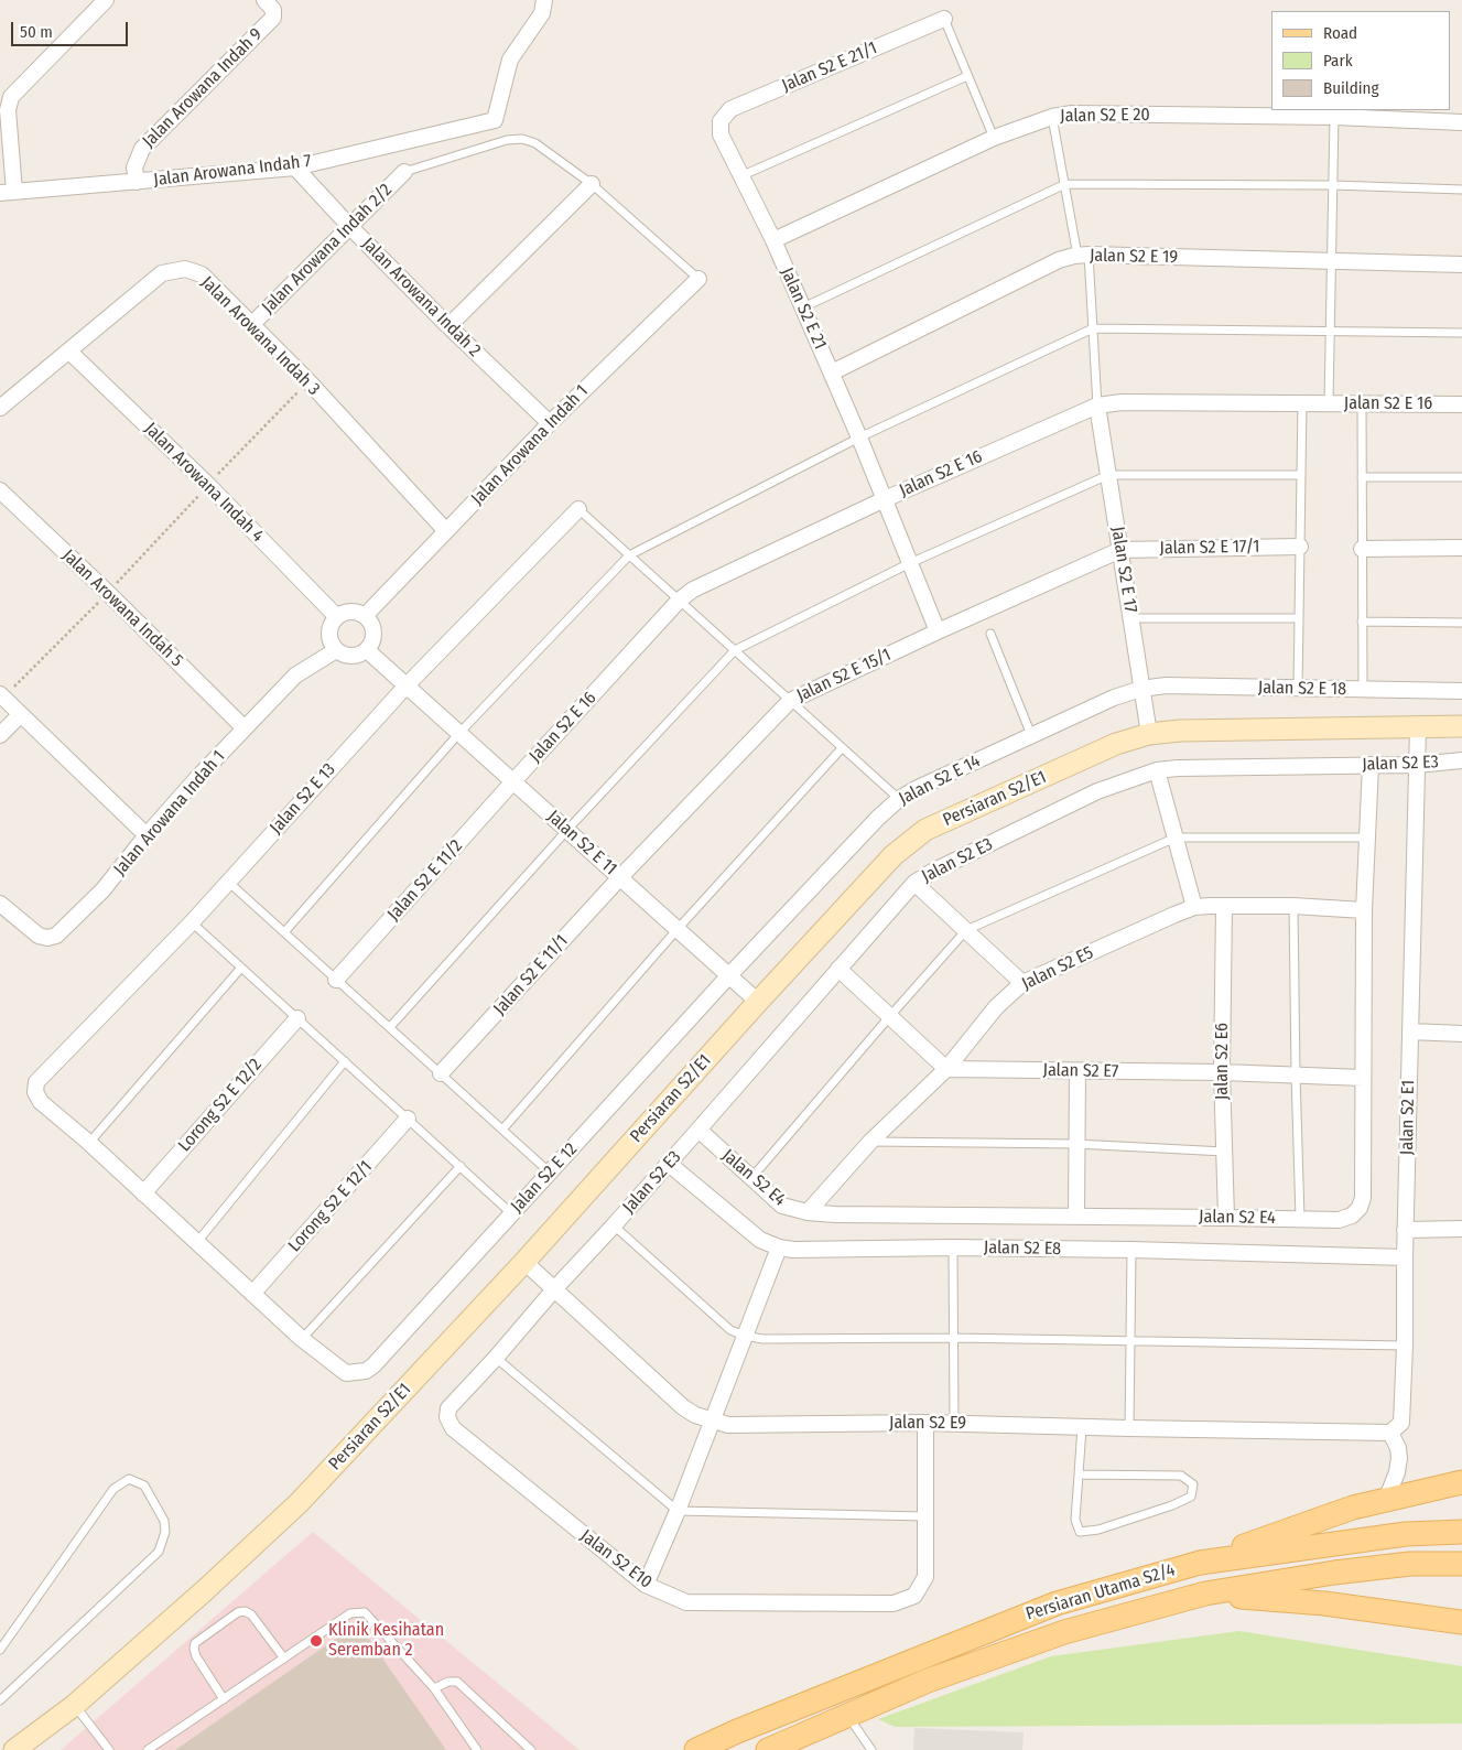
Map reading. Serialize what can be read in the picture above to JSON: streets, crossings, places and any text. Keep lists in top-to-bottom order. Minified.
{"streets":{"main road":["Persiaran Utama S2/4"],"street":["Jalan S2 E 21/1","Jalan Arowana Indah 9","Jalan S2 E 20","Jalan Arowana Indah 7","Jalan Arowana Indah 2/2","Jalan S2 E 19","Jalan Arowana Indah 2","Jalan S2 E 21","Jalan Arowana Indah 3","Jalan S2 E 16","Jalan Arowana Indah 1","Jalan Arowana Indah 4","Jalan S2 E 17/1","Jalan S2 E 17","Jalan Arowana Indah 5","Jalan S2 E 15/1","Jalan S2 E 18","Jalan S2 E3","Jalan S2 E 14","Jalan S2 E 13","Persiaran S2/E1","Jalan S2 E 11","Jalan S2 E 11/2","Jalan S2 E5","Jalan S2 E 11/1","Jalan S2 E6","Jalan S2 E7","Lorong S2 E 12/2","Jalan S2 E1","Jalan S2 E 12","Jalan S2 E4","Lorong S2 E 12/1","Jalan S2 E8","Jalan S2 E9","Jalan S2 E10"]},"crossings":[["Jalan S2 E 21/1","Jalan S2 E 21"],["Jalan Arowana Indah 9","Jalan Arowana Indah 7"],["Jalan S2 E 20","Jalan S2 E 21"],["Jalan Arowana Indah 7","Jalan Arowana Indah 2"],["Jalan Arowana Indah 2/2","Jalan Arowana Indah 2"],["Jalan Arowana Indah 2/2","Jalan Arowana Indah 3"],["Jalan S2 E 19","Jalan S2 E 21"],["Jalan Arowana Indah 2","Jalan Arowana Indah 1"],["Jalan S2 E 21","Jalan S2 E 16"],["Jalan S2 E 21","Jalan S2 E 15/1"],["Jalan Arowana Indah 3","Jalan Arowana Indah 1"],["Jalan Arowana Indah 3","Jalan Arowana Indah 4"],["Jalan S2 E 16","Jalan S2 E 17"],["Jalan S2 E 16","Jalan S2 E 11"],["Jalan S2 E 16","Jalan S2 E 11/2"],["Jalan Arowana Indah 1","Jalan Arowana Indah 4"],["Jalan Arowana Indah 1","Jalan Arowana Indah 5"],["Jalan Arowana Indah 1","Jalan S2 E 11"],["Jalan Arowana Indah 4","Jalan S2 E 11"],["Jalan S2 E 17/1","Jalan S2 E 17"],["Jalan S2 E 17/1","Jalan S2 E 15/1"],["Jalan S2 E 17","Jalan S2 E 15/1"],["Jalan S2 E 17","Jalan S2 E 18"],["Jalan S2 E 17","Jalan S2 E 14"],["Jalan S2 E 17","Persiaran S2/E1"],["Jalan S2 E 15/1","Jalan S2 E 11"],["Jalan S2 E 15/1","Jalan S2 E 11/1"],["Jalan S2 E 18","Jalan S2 E 14"],["Jalan S2 E3","Jalan S2 E1"],["Jalan S2 E3","Jalan S2 E4"],["Jalan S2 E3","Jalan S2 E8"],["Jalan S2 E3","Jalan S2 E9"],["Jalan S2 E3","Jalan S2 E10"],["Jalan S2 E 14","Jalan S2 E 11"],["Jalan S2 E 14","Jalan S2 E 12"],["Jalan S2 E 13","Jalan S2 E 11"],["Persiaran S2/E1","Jalan S2 E 11"],["Persiaran S2/E1","Jalan S2 E1"],["Persiaran S2/E1","Jalan S2 E9"],["Jalan S2 E 11","Jalan S2 E 11/2"],["Jalan S2 E 11","Jalan S2 E 11/1"],["Jalan S2 E 11","Jalan S2 E 12"],["Jalan S2 E5","Jalan S2 E6"],["Jalan S2 E5","Jalan S2 E7"],["Jalan S2 E5","Jalan S2 E4"],["Jalan S2 E6","Jalan S2 E7"],["Jalan S2 E6","Jalan S2 E4"],["Jalan S2 E7","Jalan S2 E4"],["Jalan S2 E1","Jalan S2 E8"],["Jalan S2 E1","Jalan S2 E9"],["Jalan S2 E9","Jalan S2 E10"]],"places":["Klinik Kesihatan Seremban 2"],"legend":["Road","Park","Building"],"scale_bar":"50 m"}
